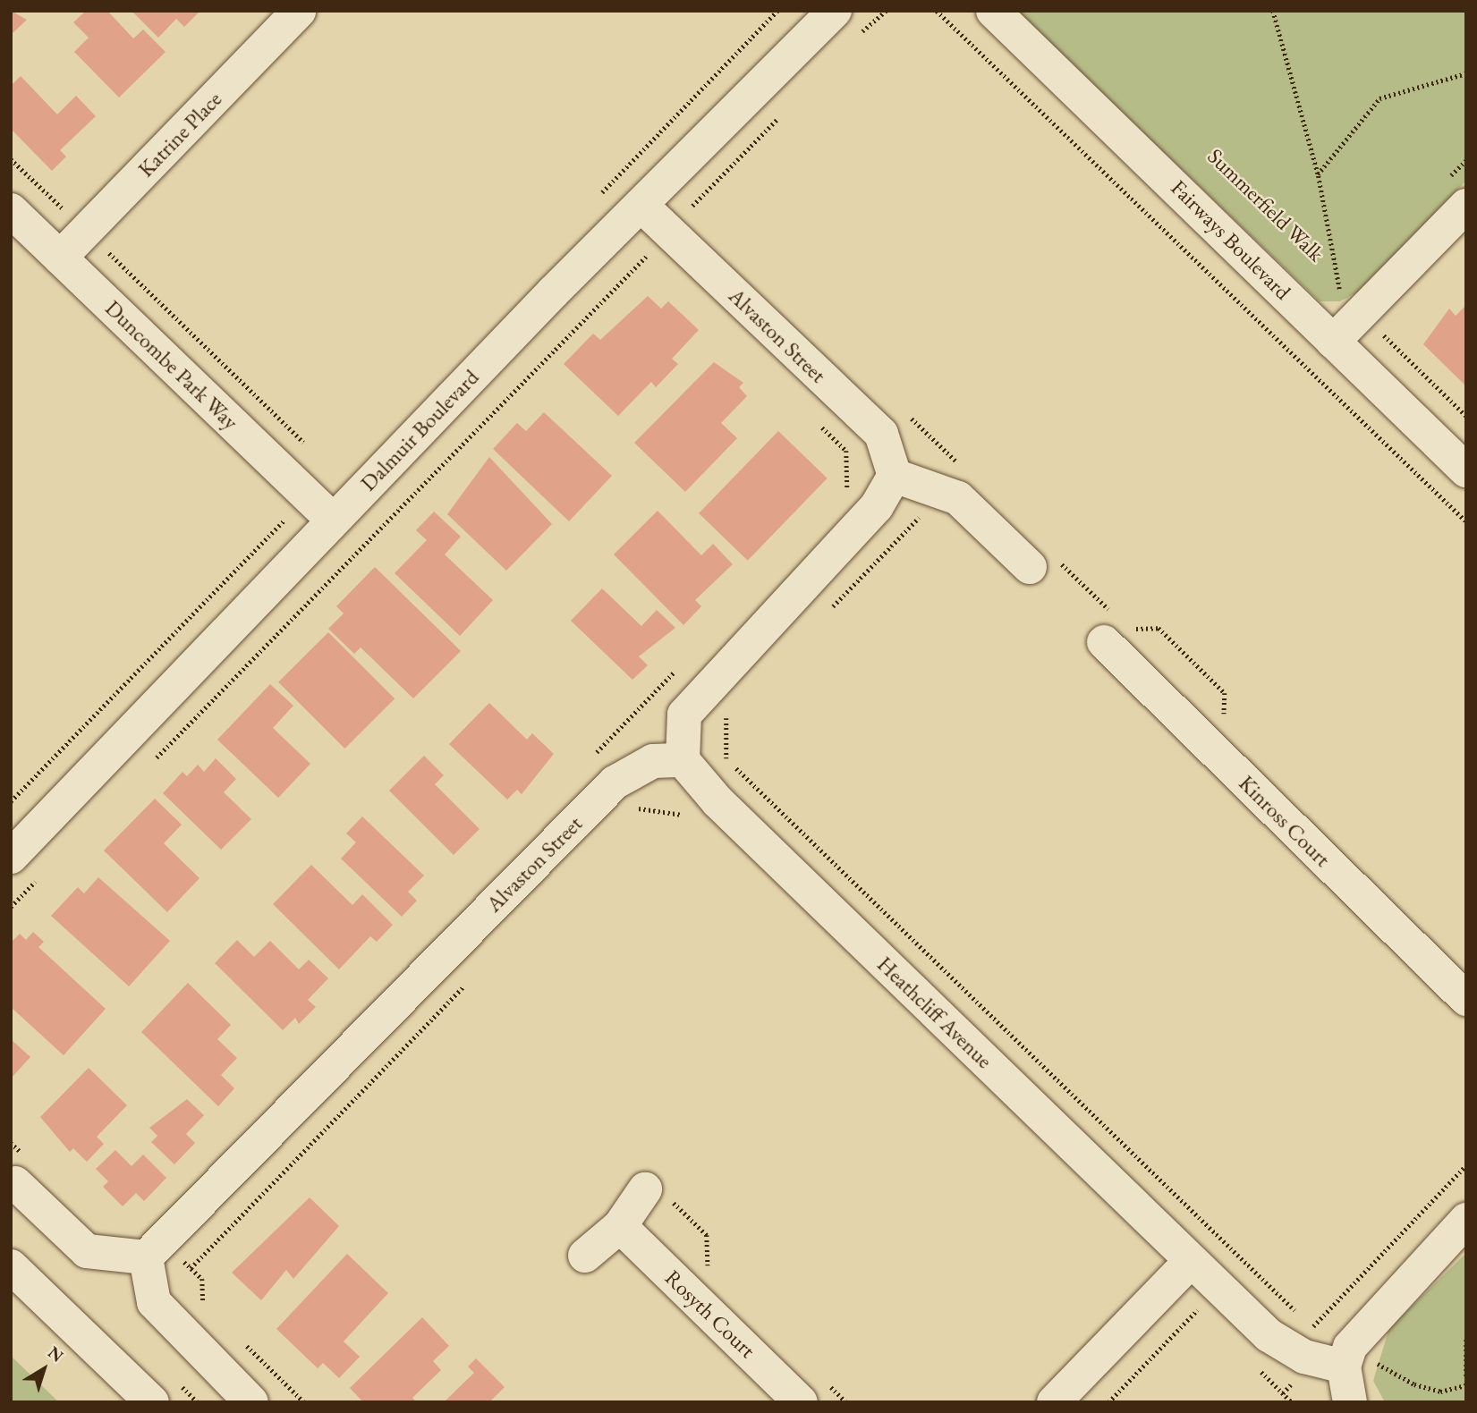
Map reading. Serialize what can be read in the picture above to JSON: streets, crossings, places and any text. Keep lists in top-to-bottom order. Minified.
{"streets":{"street":["Katrine Place","Fairways Boulevard","Alvaston Street","Duncombe Park Way","Dalmuir Boulevard","Kinross Court","Heathcliff Avenue","Rosyth Court"],"path":["Summerfield Walk"]},"crossings":[["Katrine Place","Duncombe Park Way"],["Alvaston Street","Dalmuir Boulevard"],["Alvaston Street","Heathcliff Avenue"],["Duncombe Park Way","Dalmuir Boulevard"]],"north":"top right"}
